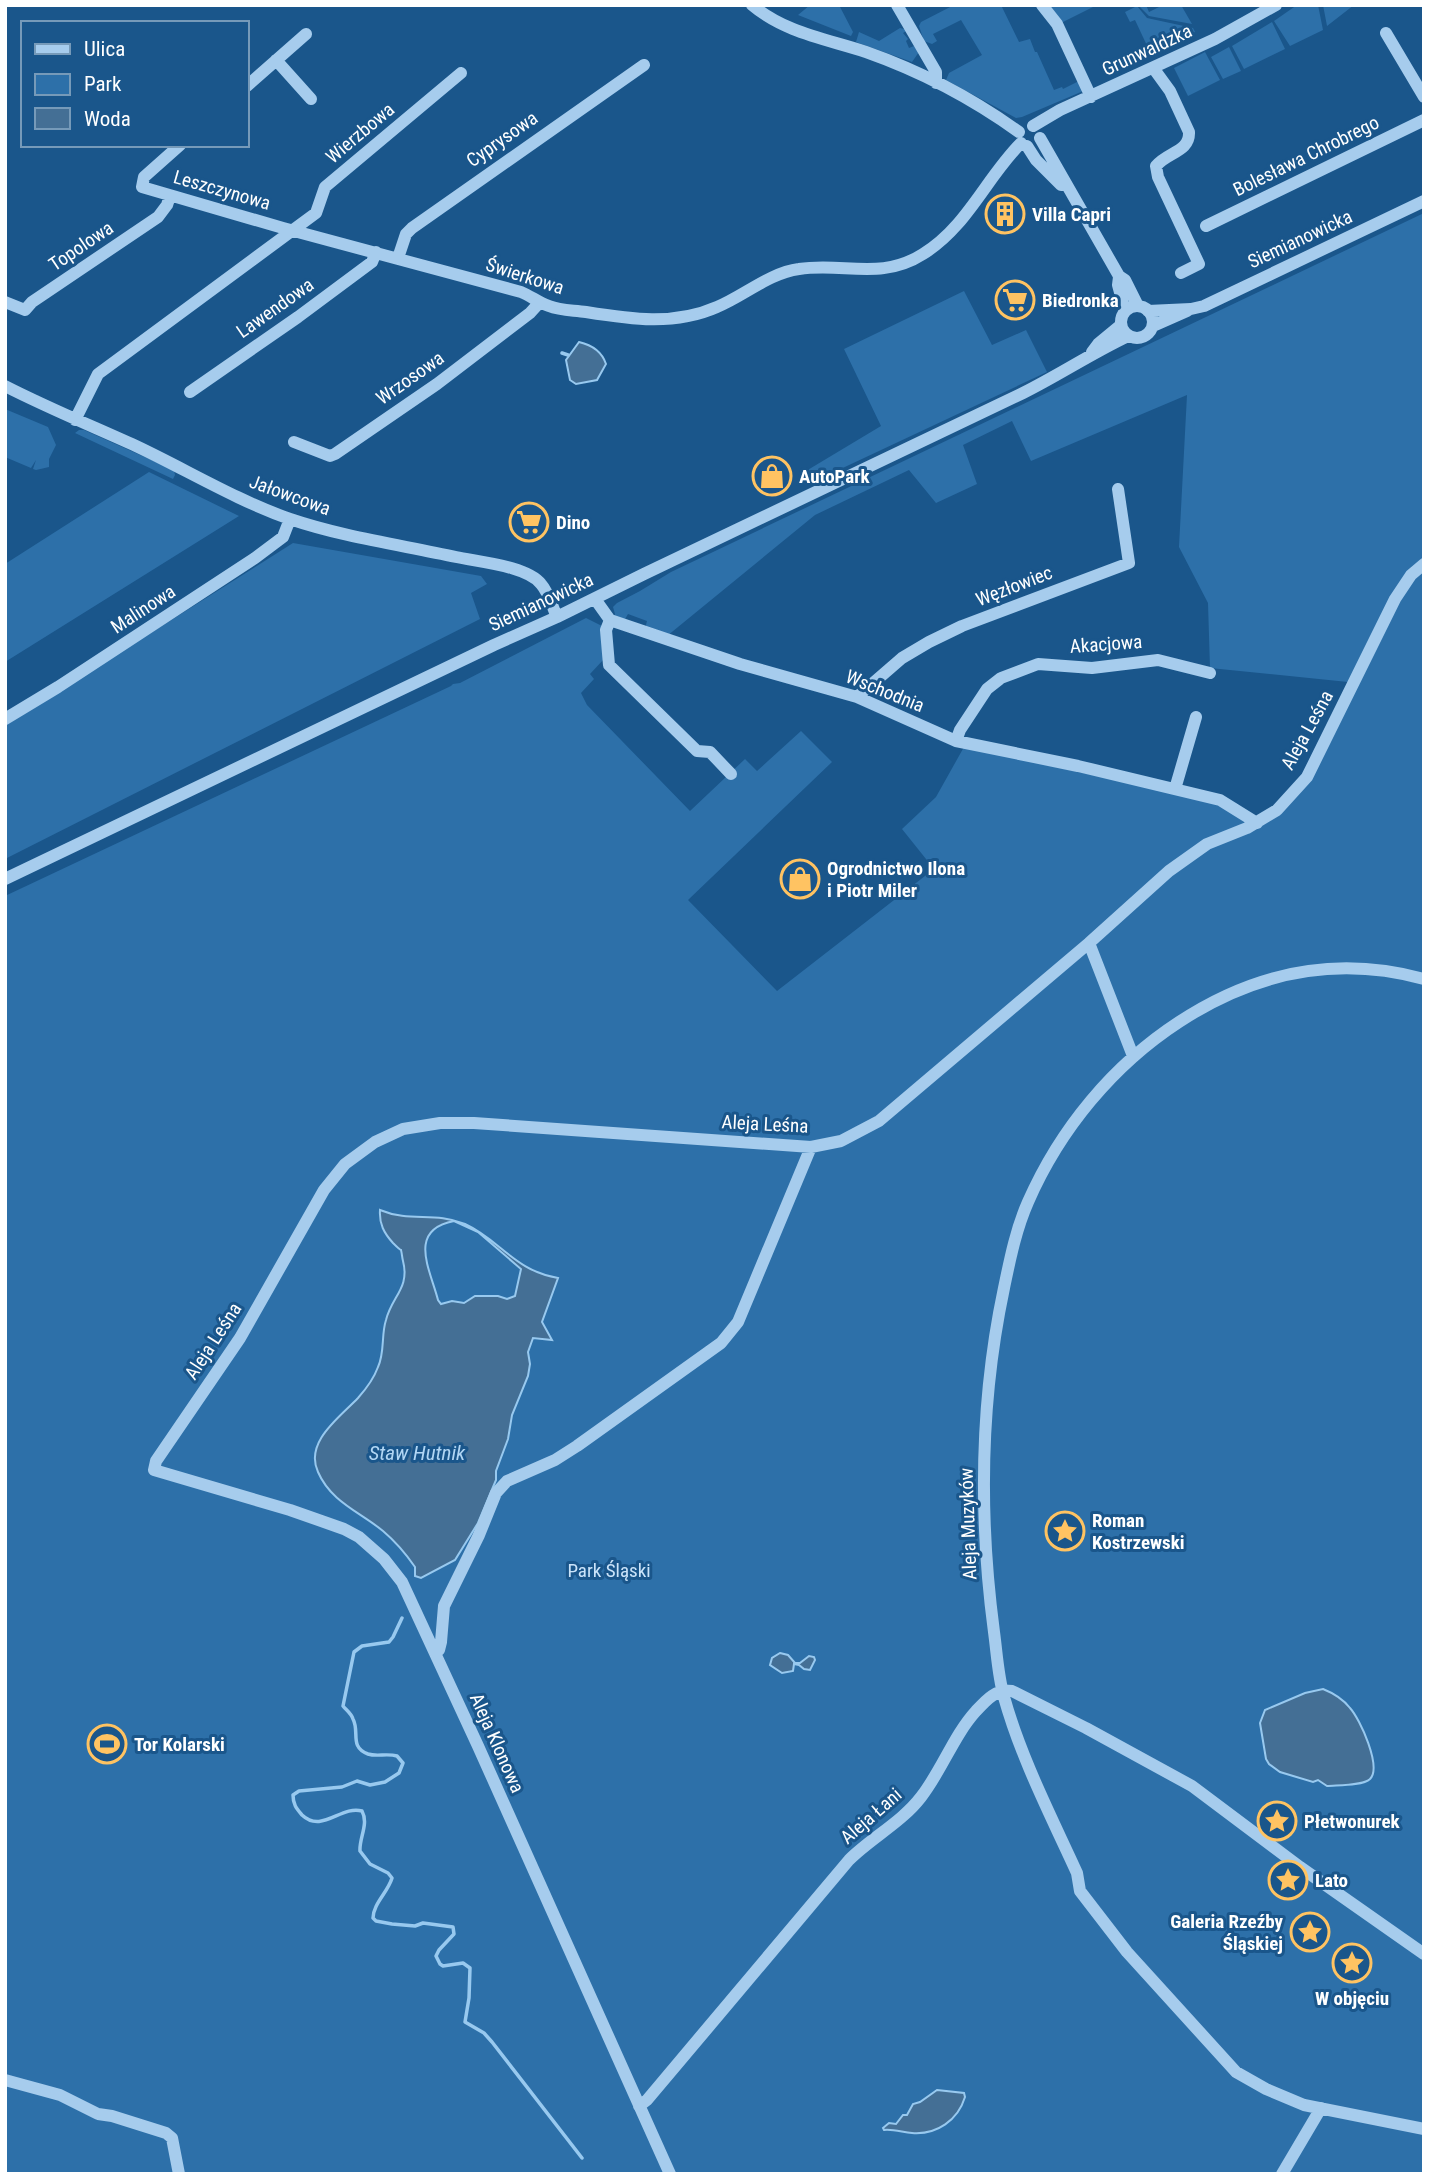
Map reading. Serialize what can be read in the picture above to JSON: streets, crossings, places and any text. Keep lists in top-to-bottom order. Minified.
{"streets":{"street":["Grunwaldzka","Wierzbowa","Cyprysowa","Bolesława Chrobrego","Leszczynowa","Siemianowicka","Topolowa","Świerkowa","Lawendowa","Wrzosowa","Jałowcowa","Węzłowiec","Malinowa","Akacjowa","Wschodnia","Aleja Leśna","Aleja Muzyków","Aleja Klonowa","Aleja Łani"]},"crossings":[["Wierzbowa","Leszczynowa"],["Wierzbowa","Świerkowa"],["Cyprysowa","Świerkowa"],["Leszczynowa","Topolowa"],["Leszczynowa","Świerkowa"],["Siemianowicka","Jałowcowa"],["Świerkowa","Lawendowa"],["Świerkowa","Wrzosowa"],["Jałowcowa","Malinowa"],["Węzłowiec","Wschodnia"],["Akacjowa","Wschodnia"],["Wschodnia","Aleja Leśna"],["Aleja Leśna","Aleja Klonowa"],["Aleja Muzyków","Aleja Łani"],["Aleja Klonowa","Aleja Łani"]],"water":["Staw Hutnik"],"parks":["Park Śląski"],"places":{"building":["Villa Capri"],"supermarket":["Biedronka","Dino"],"shop":["AutoPark","Ogrodnictwo Ilona i Piotr Miler"],"place":["Roman Kostrzewski","Płetwonurek","Lato","Galeria Rzeźby Śląskiej","W objęciu"],"sports":["Tor Kolarski"]},"legend":["Ulica","Park","Woda"]}
